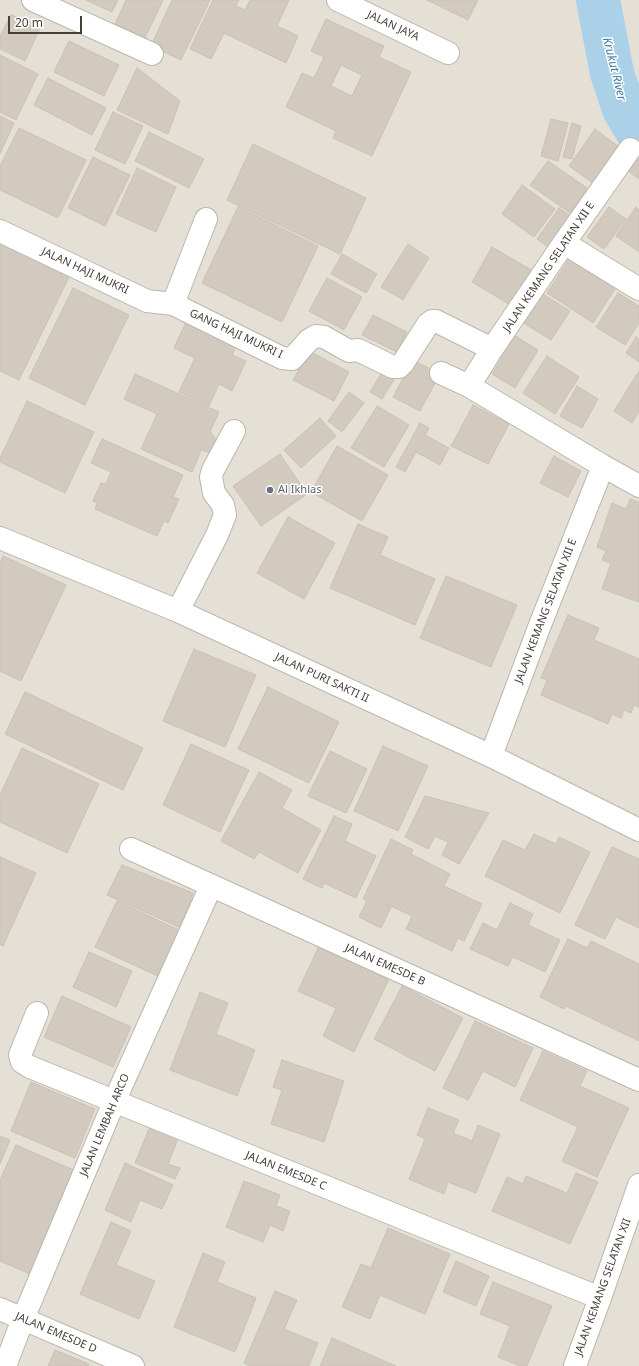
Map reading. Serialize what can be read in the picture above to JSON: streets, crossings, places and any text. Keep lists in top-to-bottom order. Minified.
{"streets":{"street":["JALAN JAYA","JALAN KEMANG SELATAN XII E","JALAN HAJI MUKRI","GANG HAJI MUKRI I","JALAN PURI SAKTI II","JALAN EMESDE B","JALAN LEMBAH ARCO","JALAN EMESDE C","JALAN KEMANG SELATAN XII","JALAN EMESDE D"]},"crossings":[["JALAN KEMANG SELATAN XII E","GANG HAJI MUKRI I"],["JALAN KEMANG SELATAN XII E","JALAN PURI SAKTI II"],["JALAN HAJI MUKRI","GANG HAJI MUKRI I"],["JALAN EMESDE B","JALAN LEMBAH ARCO"],["JALAN LEMBAH ARCO","JALAN EMESDE C"],["JALAN LEMBAH ARCO","JALAN EMESDE D"],["JALAN EMESDE C","JALAN KEMANG SELATAN XII"]],"water":["Krukut River"],"places":["Al Ikhlas"],"scale_bar":"20 m"}
